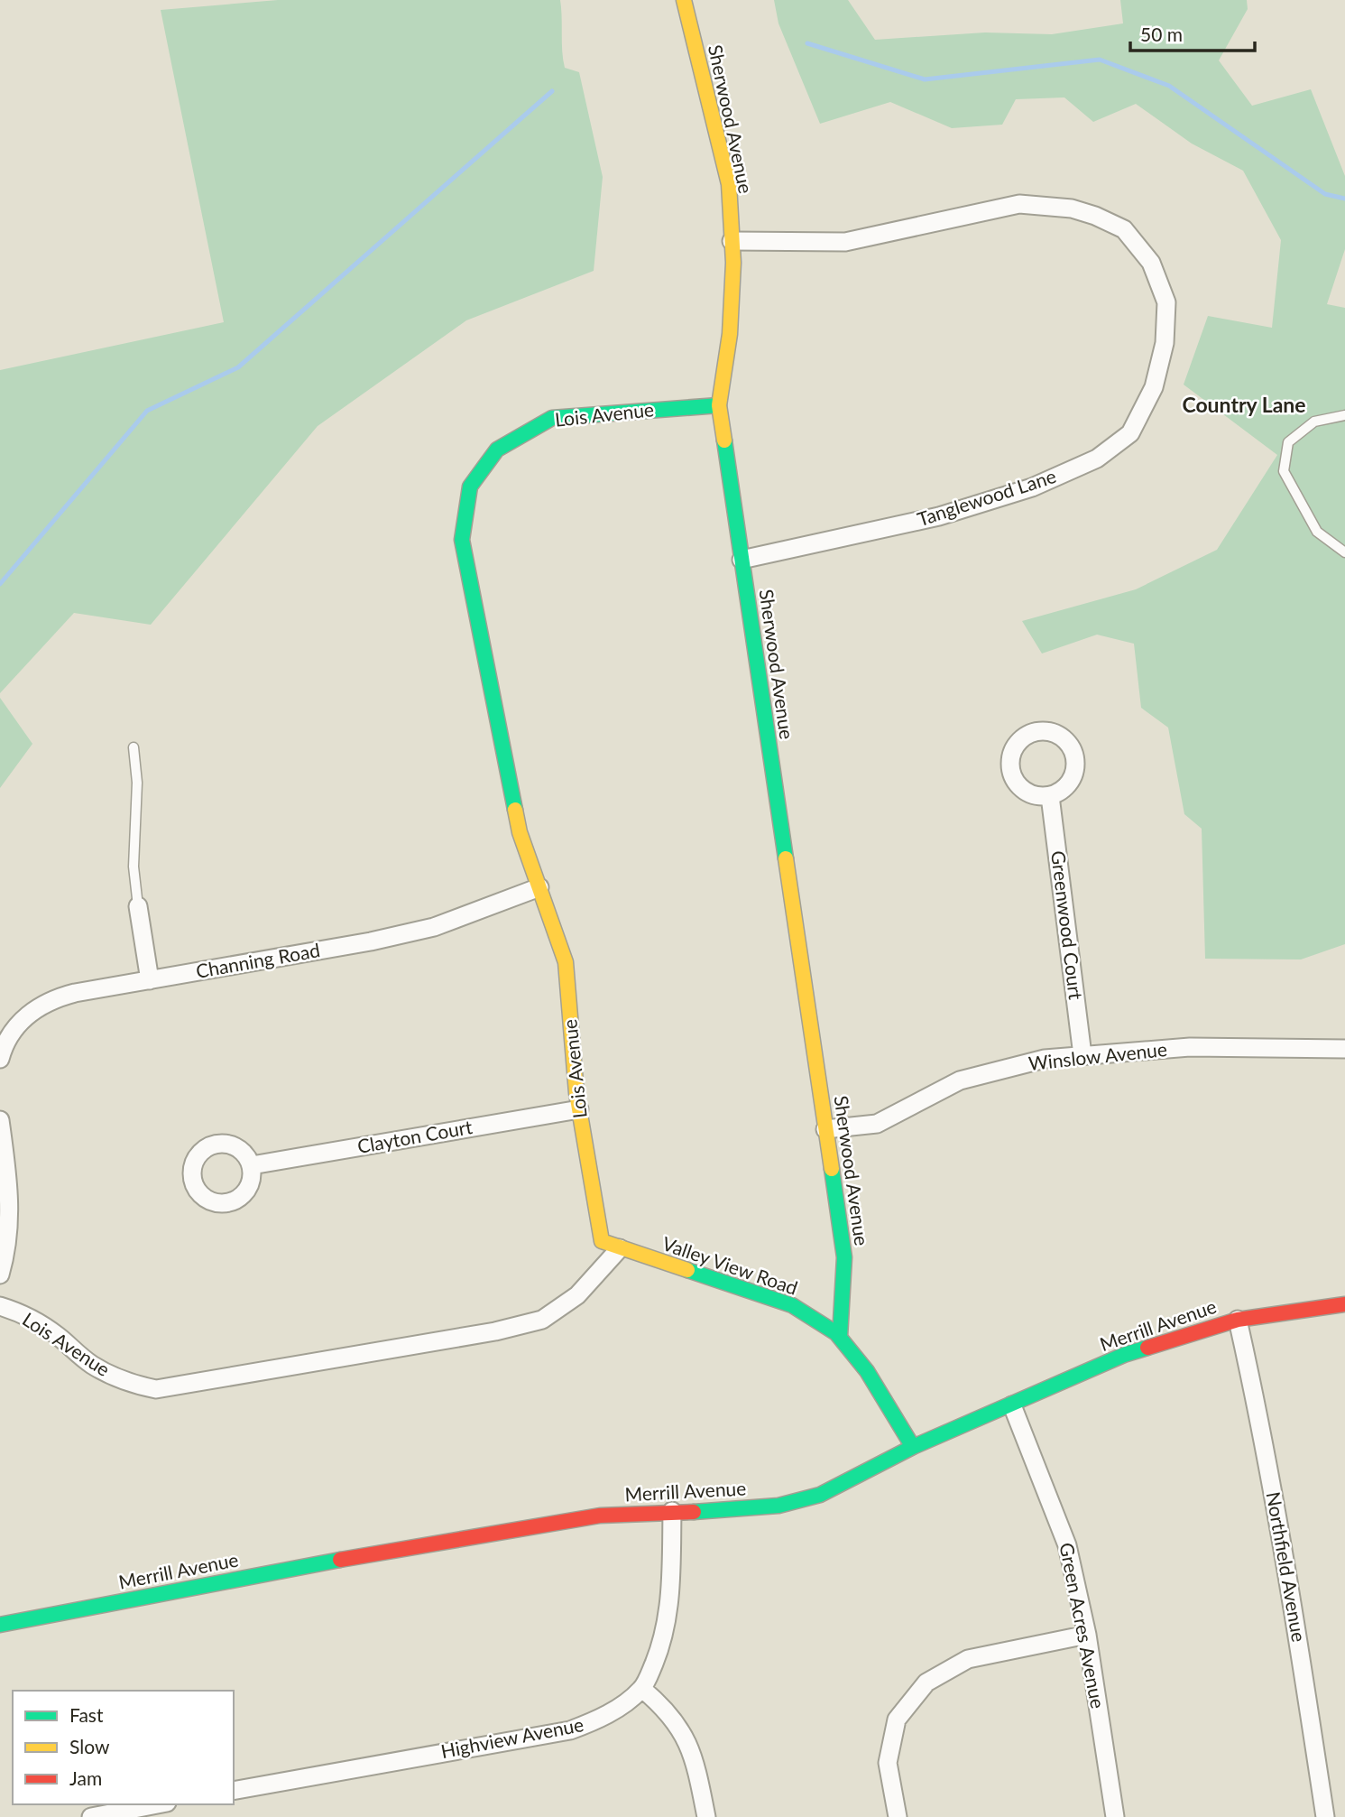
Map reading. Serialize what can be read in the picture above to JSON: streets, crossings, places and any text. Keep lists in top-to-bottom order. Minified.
{"streets":{"street":["Sherwood Avenue","Lois Avenue","Tanglewood Lane","Greenwood Court","Channing Road","Winslow Avenue","Clayton Court","Valley View Road","Merrill Avenue","Northfield Avenue","Green Acres Avenue","Highview Avenue"]},"crossings":[["Sherwood Avenue","Lois Avenue"],["Sherwood Avenue","Tanglewood Lane"],["Sherwood Avenue","Winslow Avenue"],["Sherwood Avenue","Valley View Road"],["Lois Avenue","Channing Road"],["Lois Avenue","Clayton Court"],["Lois Avenue","Valley View Road"],["Greenwood Court","Winslow Avenue"],["Valley View Road","Merrill Avenue"],["Merrill Avenue","Northfield Avenue"],["Merrill Avenue","Green Acres Avenue"],["Merrill Avenue","Highview Avenue"]],"districts":["Country Lane"],"legend":["Fast","Slow","Jam"],"scale_bar":"50 m"}
